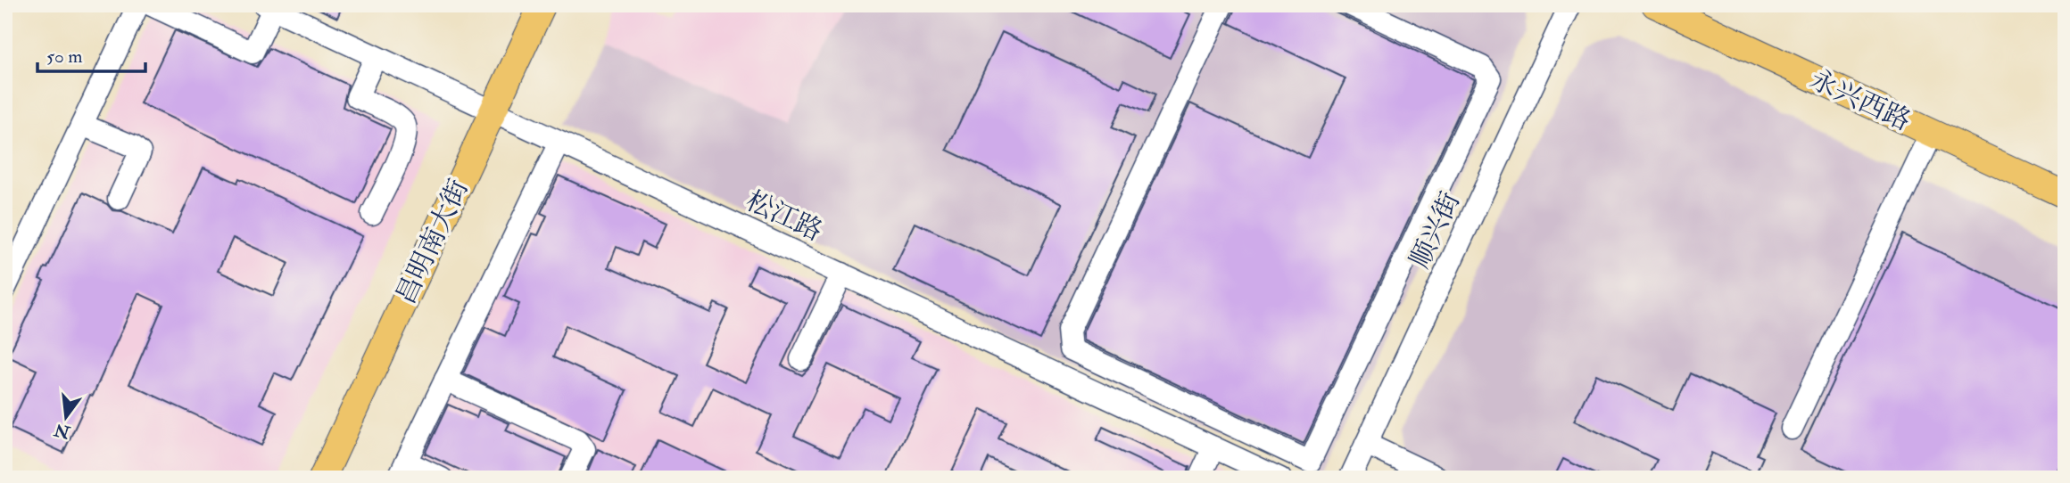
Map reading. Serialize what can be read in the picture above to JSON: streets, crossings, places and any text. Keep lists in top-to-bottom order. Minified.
{"streets":{"main road":["永兴西路","昌明南大街"],"street":["松江路","顺兴街"]},"crossings":[["松江路","昌明南大街"]],"scale_bar":"50 m","north":"bottom"}
